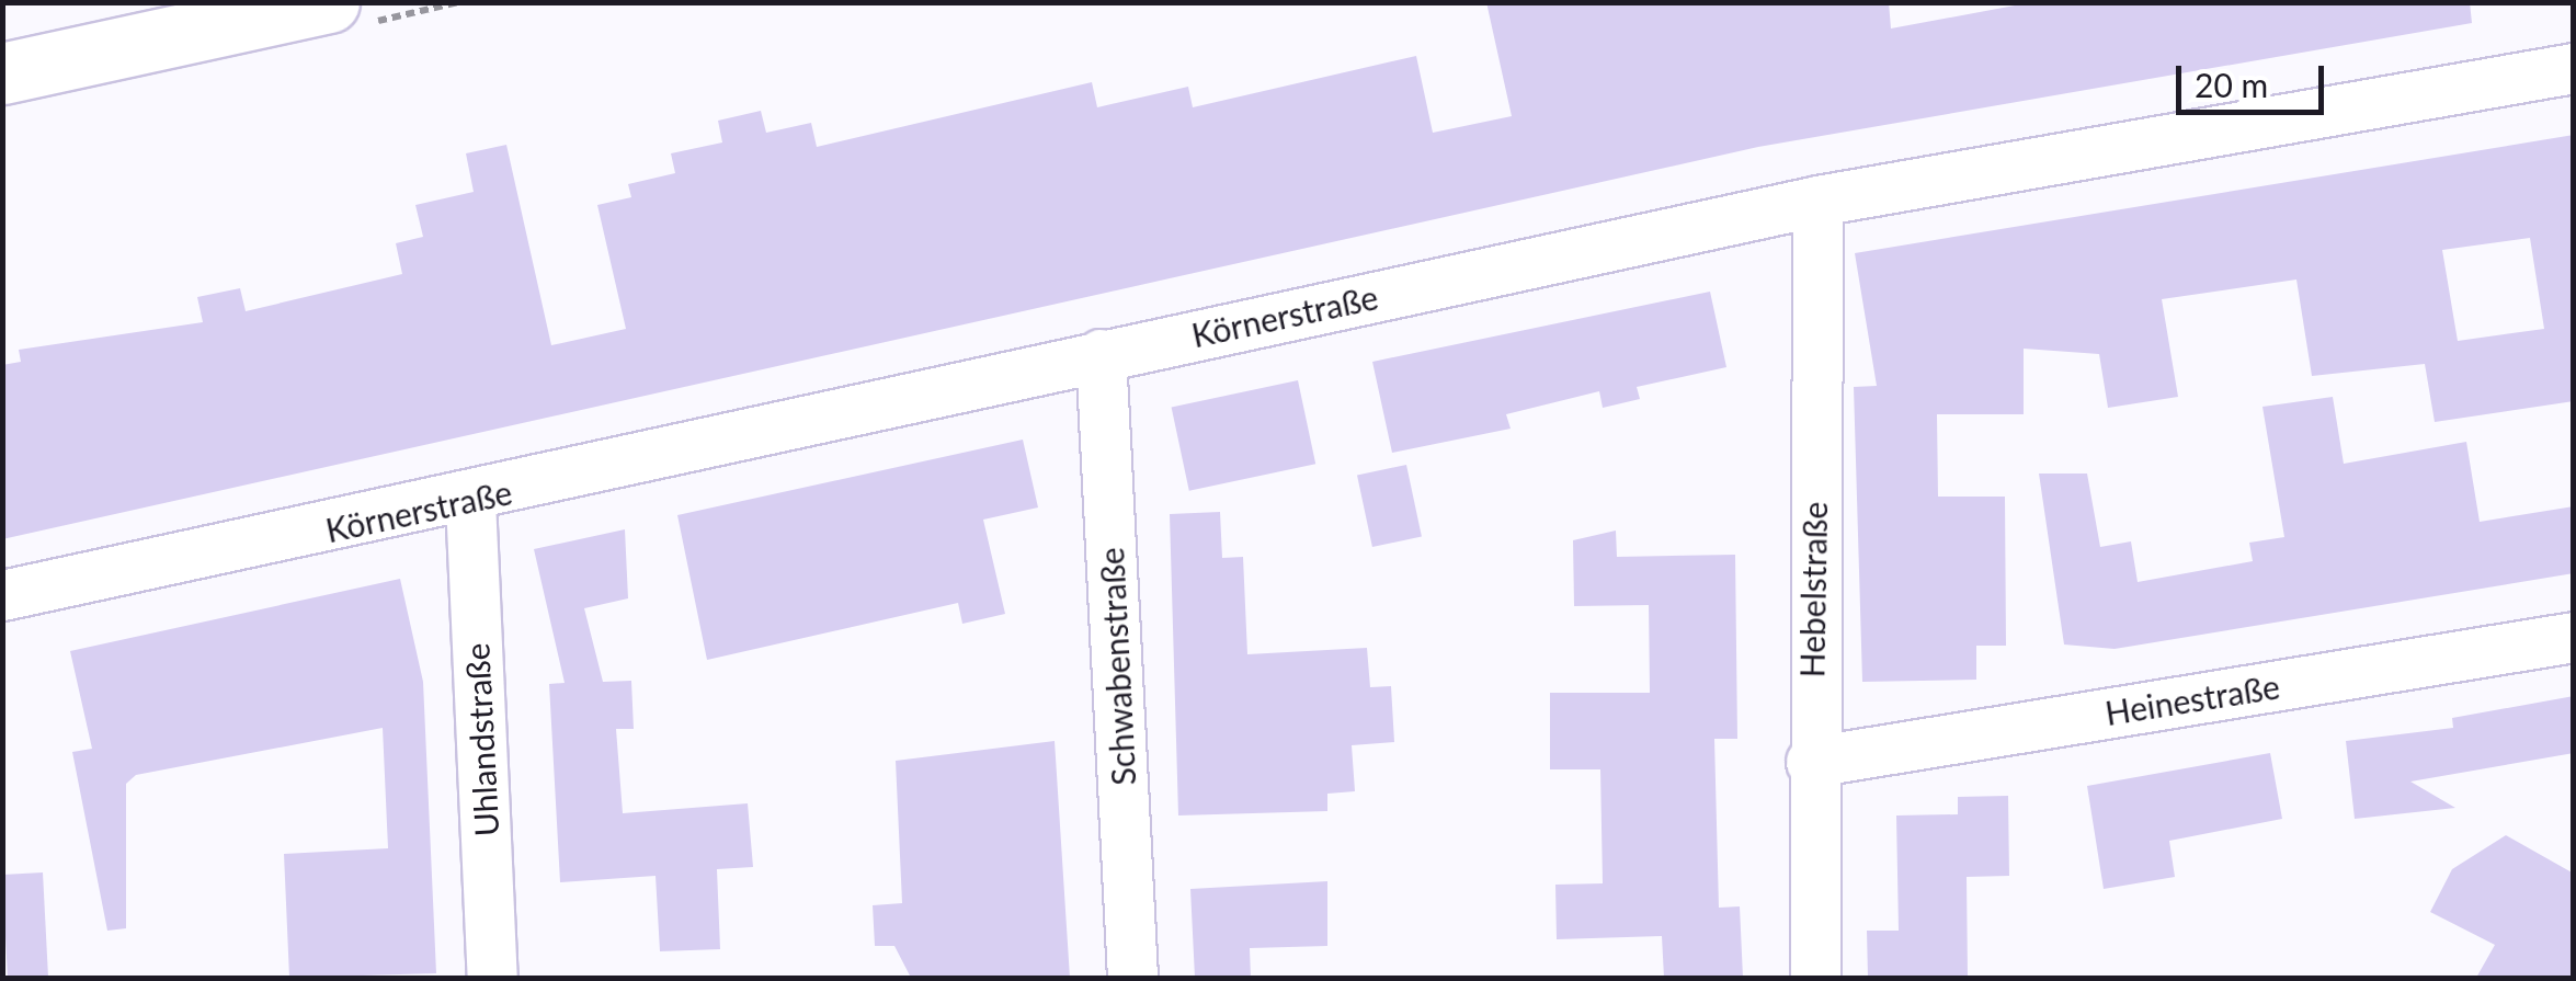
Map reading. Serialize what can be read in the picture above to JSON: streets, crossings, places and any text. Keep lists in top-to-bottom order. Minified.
{"streets":{"street":["Körnerstraße","Hebelstraße","Schwabenstraße","Heinestraße","Uhlandstraße"]},"crossings":[["Körnerstraße","Hebelstraße"],["Körnerstraße","Schwabenstraße"],["Körnerstraße","Uhlandstraße"],["Hebelstraße","Heinestraße"]],"scale_bar":"20 m"}
